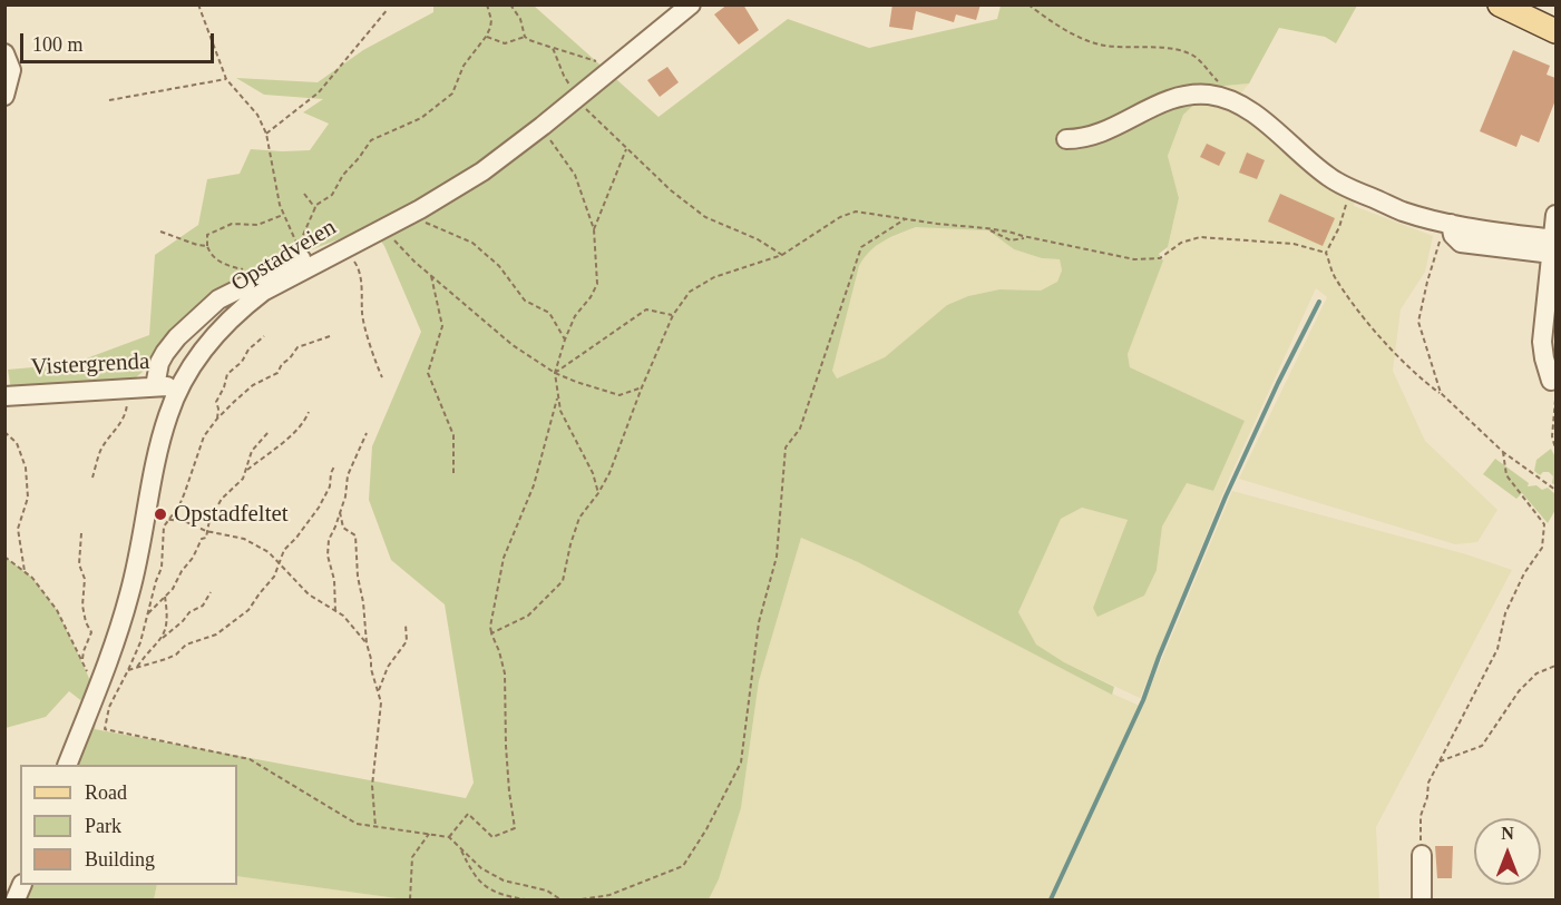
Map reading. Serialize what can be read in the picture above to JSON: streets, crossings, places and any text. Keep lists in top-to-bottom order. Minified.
{"streets":{"street":["Opstadveien","Vistergrenda"]},"crossings":[["Opstadveien","Vistergrenda"]],"places":["Opstadfeltet"],"legend":["Road","Park","Building"],"scale_bar":"100 m","north":"top"}
